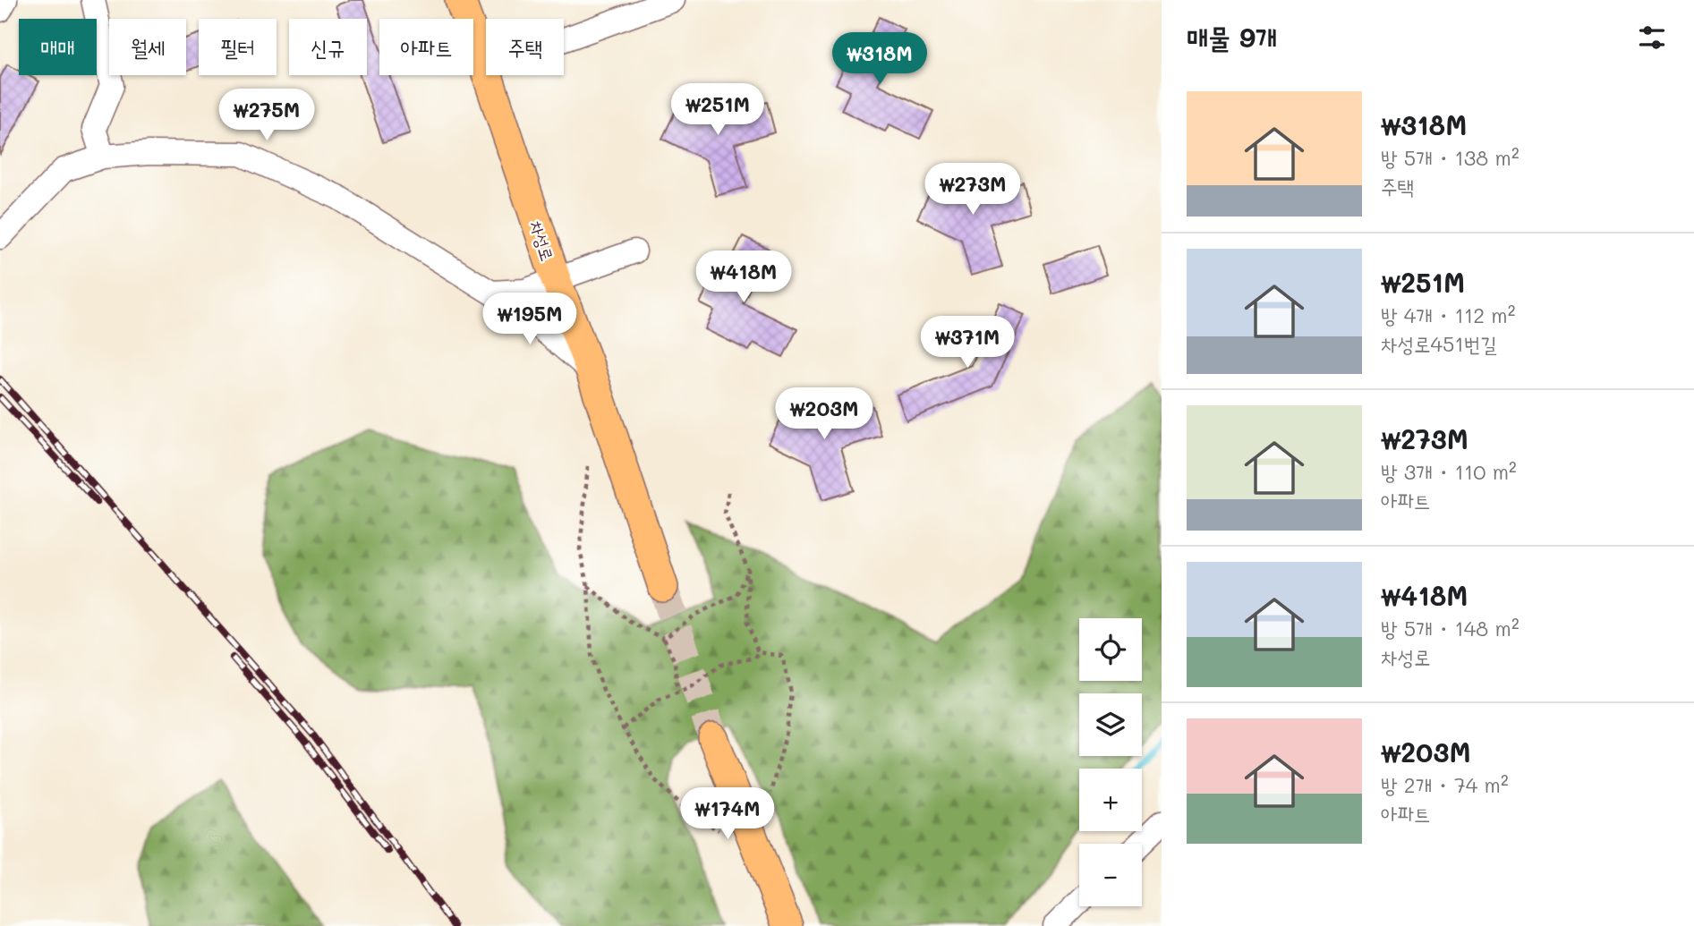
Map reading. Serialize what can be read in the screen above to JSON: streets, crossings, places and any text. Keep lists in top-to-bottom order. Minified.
{"streets":{"main road":["차성로"]},"page":{"heading":"매물 9개","chip":["매매","월세","필터","신규","아파트","주택"],"price":["₩318M","₩251M","₩275M","₩273M","₩418M","₩195M","₩371M","₩203M","₩174M"],"list":[{"name":"₩318M","note":"방 5개 · 138 m² · 주택"},{"name":"₩251M","note":"방 4개 · 112 m² · 차성로451번길"},{"name":"₩273M","note":"방 3개 · 110 m² · 아파트"},{"name":"₩418M","note":"방 5개 · 148 m² · 차성로"},{"name":"₩203M","note":"방 2개 · 74 m² · 아파트"}],"map_buttons":["+","−"]}}
